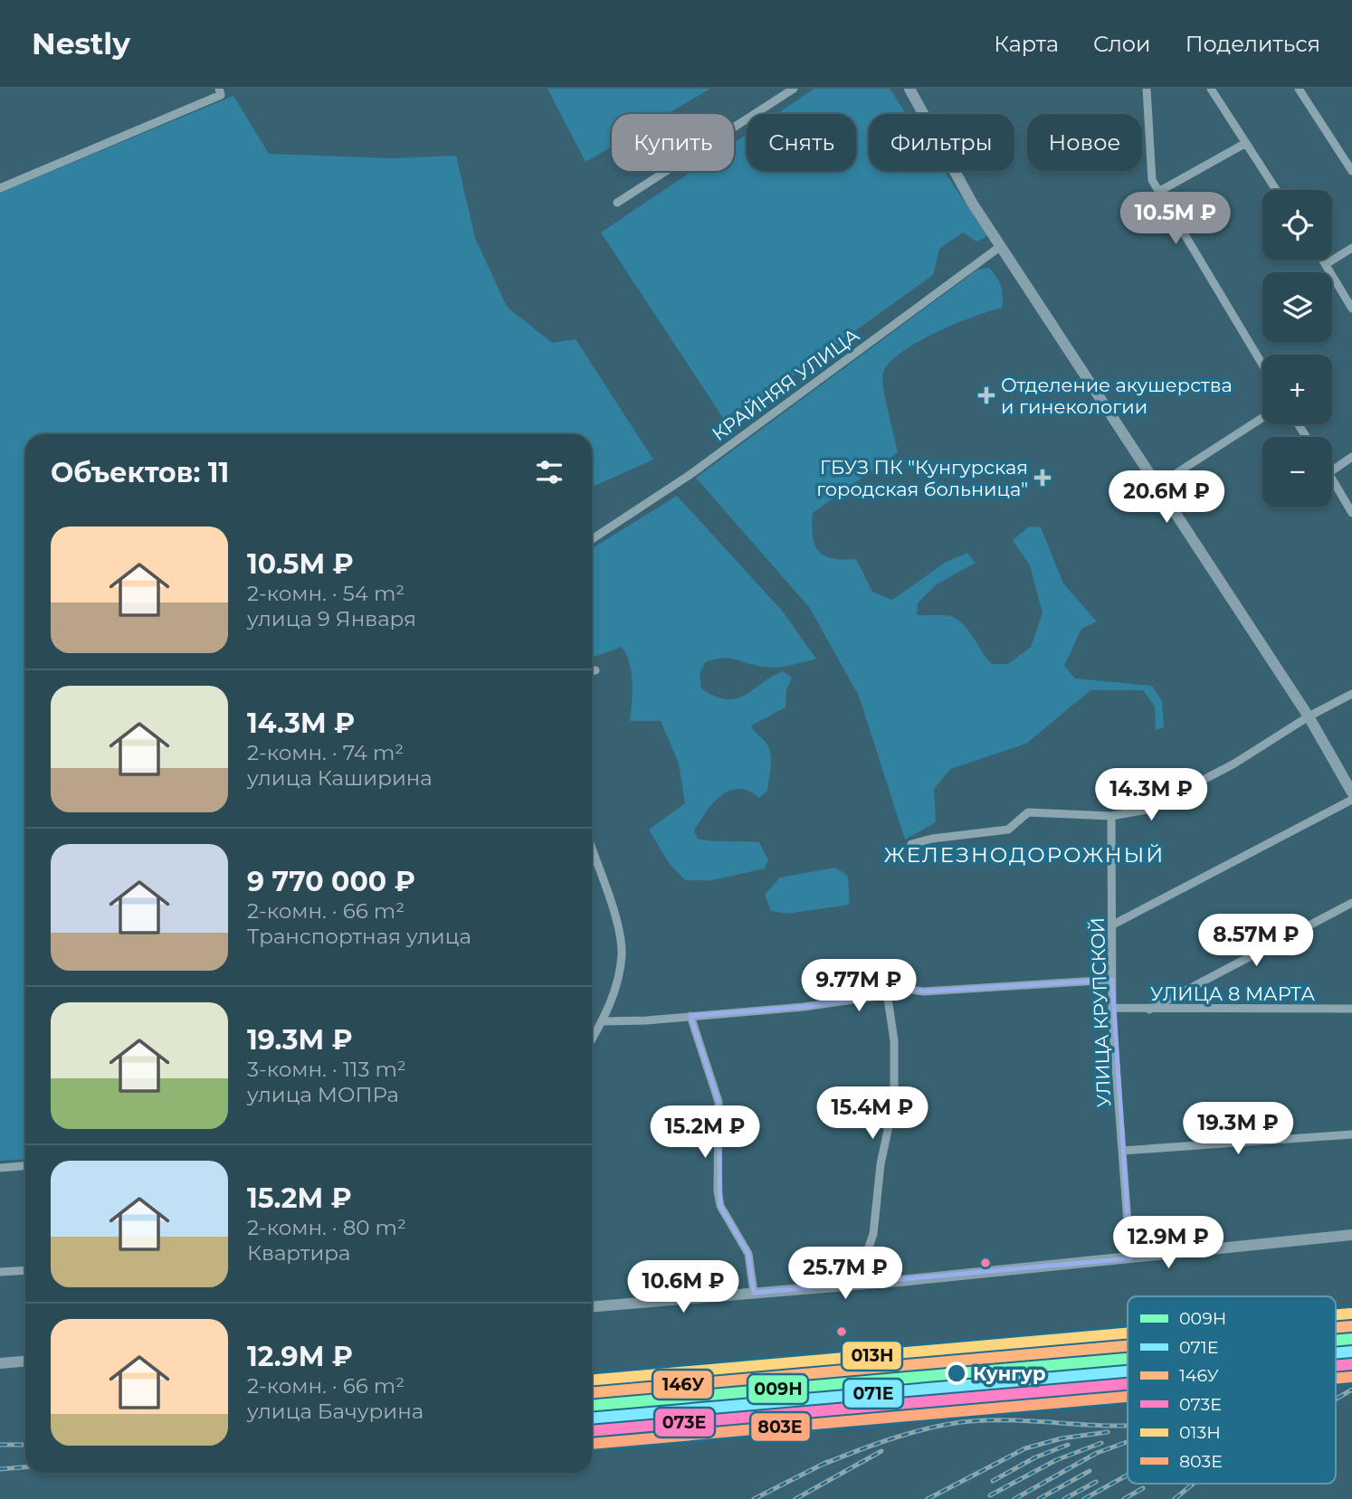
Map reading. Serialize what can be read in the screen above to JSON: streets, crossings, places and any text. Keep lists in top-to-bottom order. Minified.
{"streets":{"street":["КРАЙНЯЯ УЛИЦА","УЛИЦА 8 МАРТА","УЛИЦА КРУПСКОЙ"]},"crossings":[["УЛИЦА 8 МАРТА","УЛИЦА КРУПСКОЙ"]],"districts":["ЖЕЛЕЗНОДОРОЖНЫЙ"],"places":{"health":["Отделение акушерства и гинекологии","ГБУЗ ПК \"Кунгурская городская больница\""],"other":["Кунгур"]},"lines":["transit line 013Н","transit line 146У","transit line 009Н","transit line 071Е","transit line 073Е","transit line 803Е"],"legend":["009Н","071Е","146У","073Е","013Н","803Е"],"page":{"header":"Nestly","nav":["Карта","Слои","Поделиться"],"chip":["Купить","Снять","Фильтры","Новое"],"map_buttons":["+","−"],"price":["10.5M ₽","20.6M ₽","14.3M ₽","8.57M ₽","9.77M ₽","15.4M ₽","19.3M ₽","15.2M ₽","12.9M ₽","25.7M ₽","10.6M ₽"],"heading":"Объектов: 11","list":[{"name":"10.5M ₽","note":"2-комн. · 54 m² · улица 9 Января"},{"name":"14.3M ₽","note":"2-комн. · 74 m² · улица Каширина"},{"name":"9 770 000 ₽","note":"2-комн. · 66 m² · Транспортная улица"},{"name":"19.3M ₽","note":"3-комн. · 113 m² · улица МОПРа"},{"name":"15.2M ₽","note":"2-комн. · 80 m² · Квартира"},{"name":"12.9M ₽","note":"2-комн. · 66 m² · улица Бачурина"}]}}
